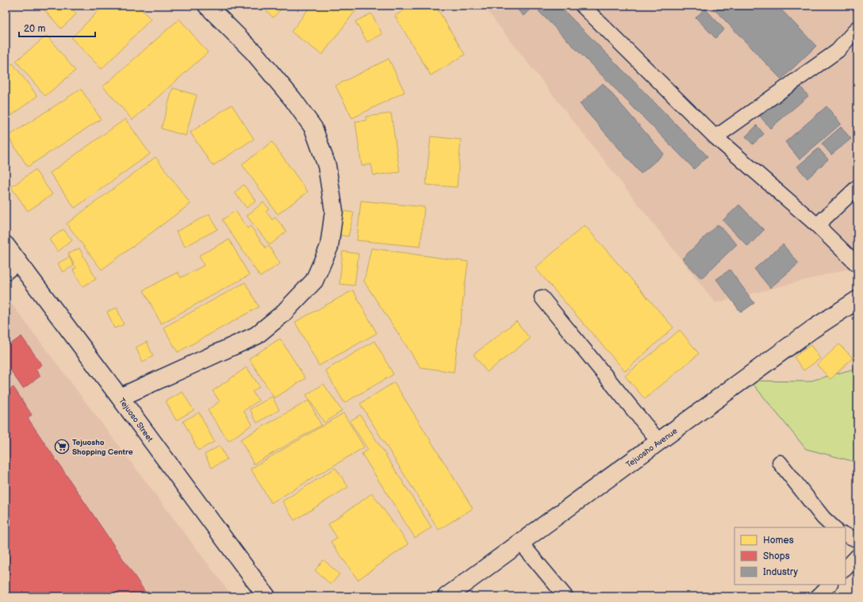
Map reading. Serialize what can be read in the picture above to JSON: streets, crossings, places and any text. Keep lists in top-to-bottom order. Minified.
{"streets":{"street":["Tejuoso Street","Tejuosho Avenue"]},"places":{"supermarket":["Tejuosho Shopping Centre"]},"legend":["Homes","Shops","Industry"],"scale_bar":"20 m"}
